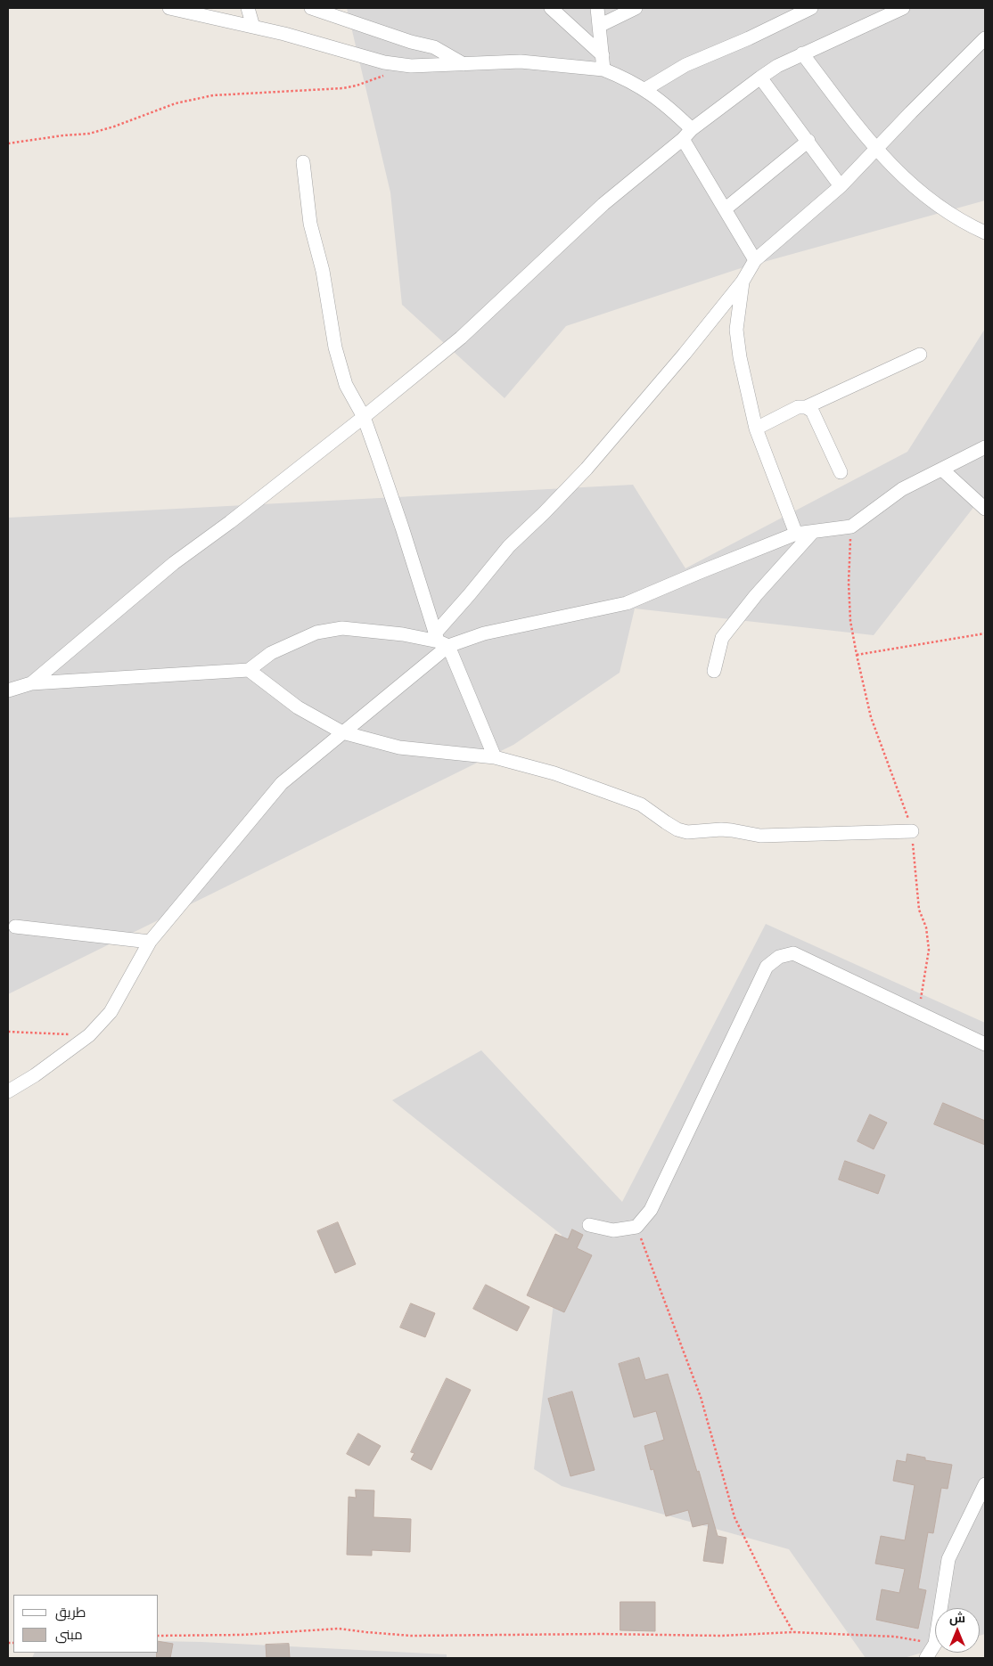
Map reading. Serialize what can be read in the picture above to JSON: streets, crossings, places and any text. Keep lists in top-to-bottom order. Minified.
{"legend":["طريق","مبنى"],"north":"top"}
